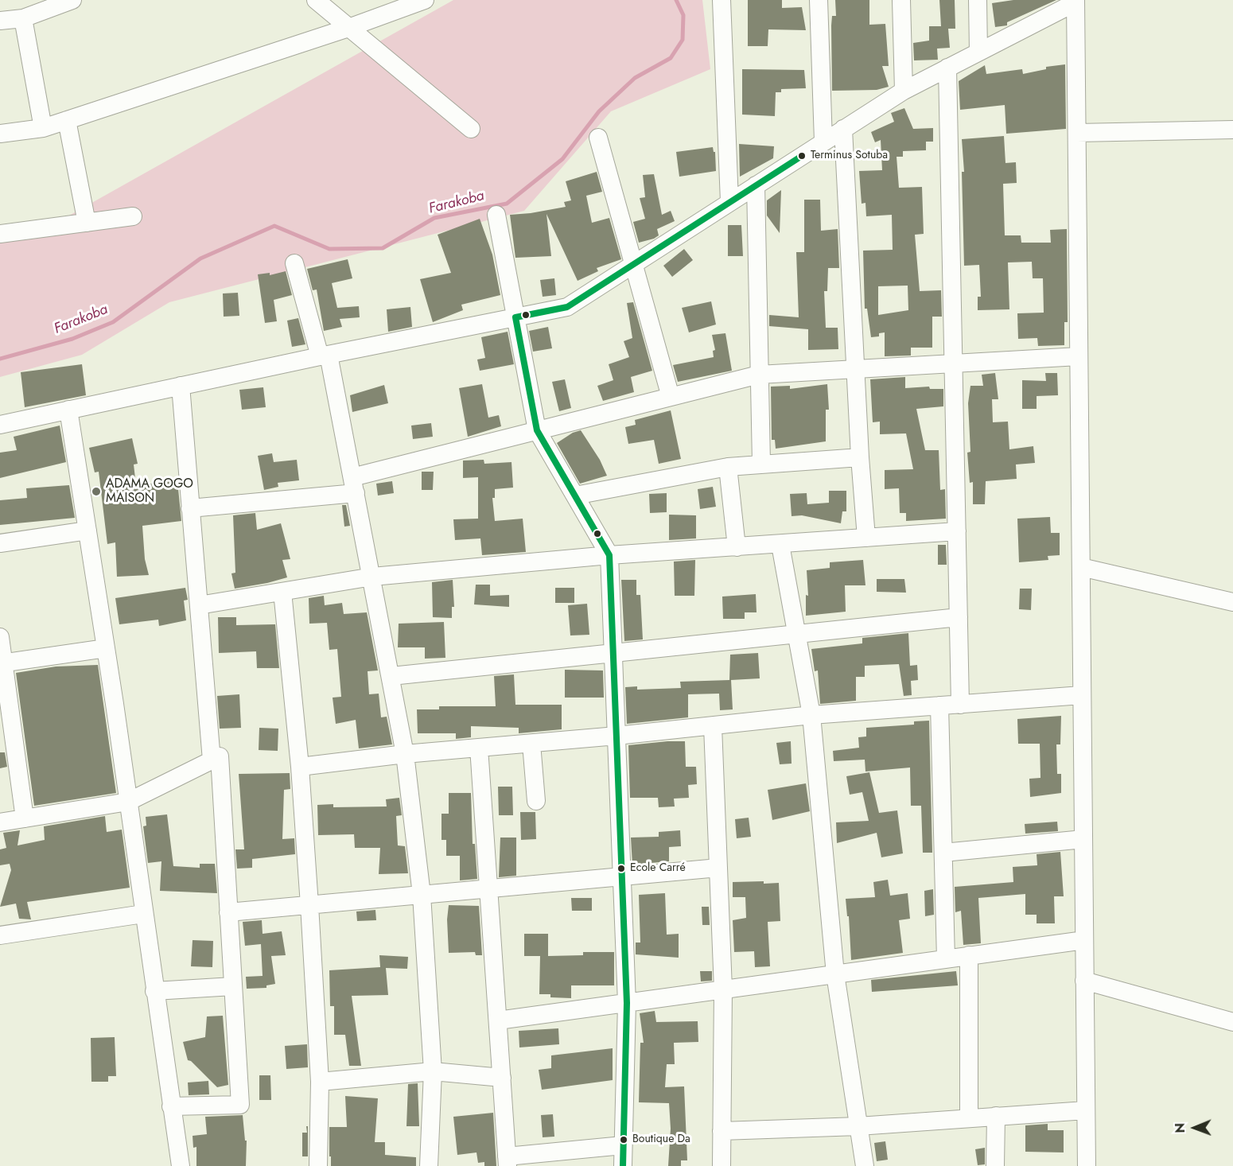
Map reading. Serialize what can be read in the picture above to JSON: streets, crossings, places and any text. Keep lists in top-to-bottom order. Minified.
{"water":["Farakoba"],"places":["Terminus Sotuba","ADAMA GOGO MAISON","Ecole Carré","Boutique Da"],"north":"left"}
